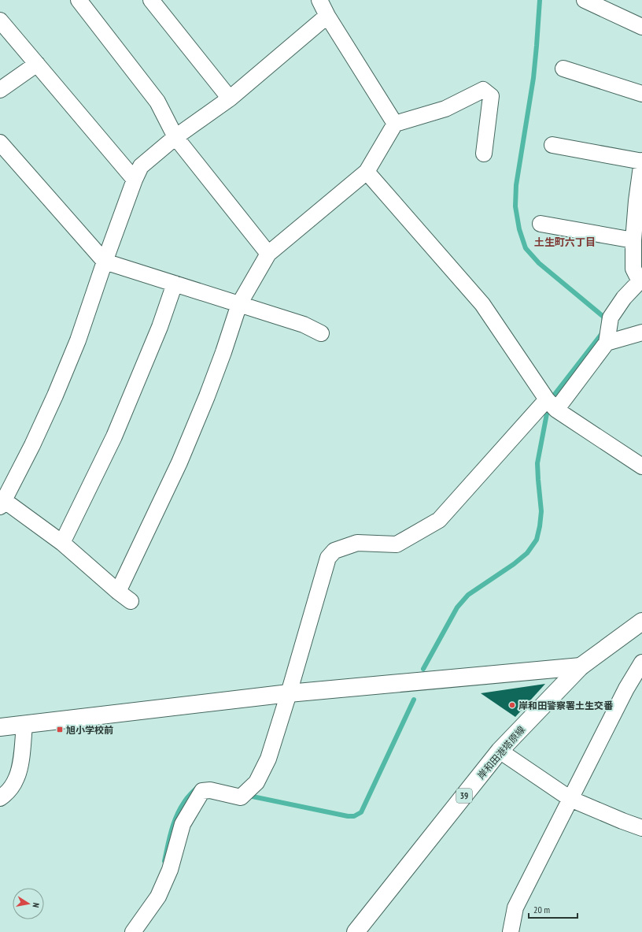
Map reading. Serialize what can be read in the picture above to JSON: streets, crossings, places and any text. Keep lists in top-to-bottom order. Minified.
{"streets":{"street":["岸和田港塔原線","39"]},"districts":["土生町六丁目"],"places":{"other":["岸和田警察署土生交番"],"transit":["旭小学校前"]},"scale_bar":"20 m","north":"right"}
